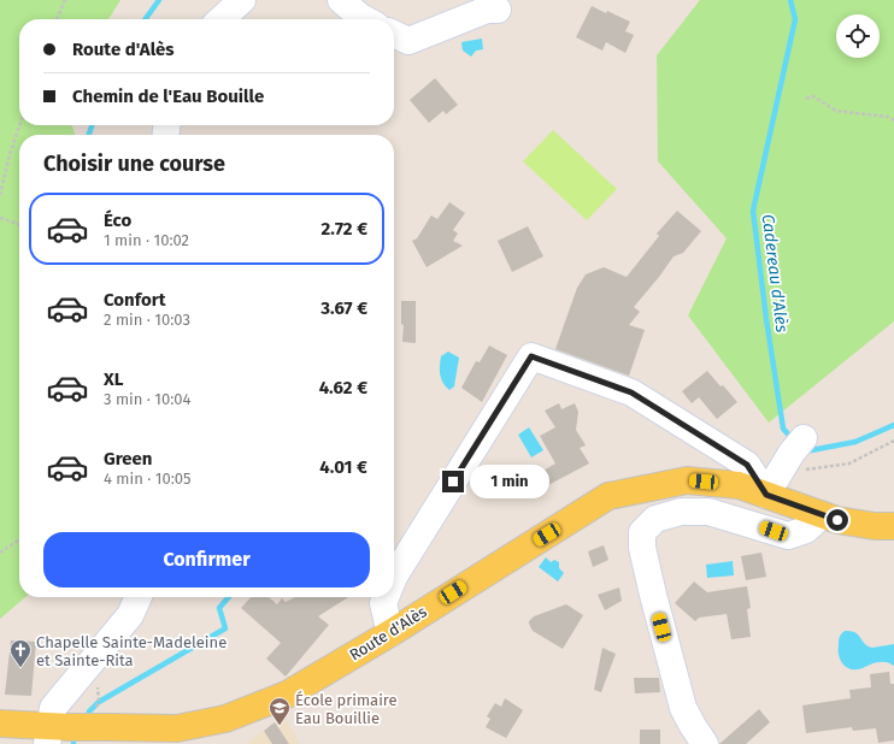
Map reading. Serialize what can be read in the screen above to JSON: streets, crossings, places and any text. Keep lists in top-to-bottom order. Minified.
{"streets":{"main road":["Route d'Alès"]},"water":["Cadereau d'Alès"],"places":{"church":["Chapelle Sainte-Madeleine et Sainte-Rita"],"school or university":["École primaire Eau Bouillie"]},"page":{"banner":["Route d'Alès","Chemin de l'Eau Bouille"],"heading":"Choisir une course","list":[{"name":"Éco","note":"1 min · 10:02","value":"2.72 €"},{"name":"Confort","note":"2 min · 10:03","value":"3.67 €"},{"name":"XL","note":"3 min · 10:04","value":"4.62 €"},{"name":"Green","note":"4 min · 10:05","value":"4.01 €"}],"bubble":"1 min","buttons":"Confirmer"}}
